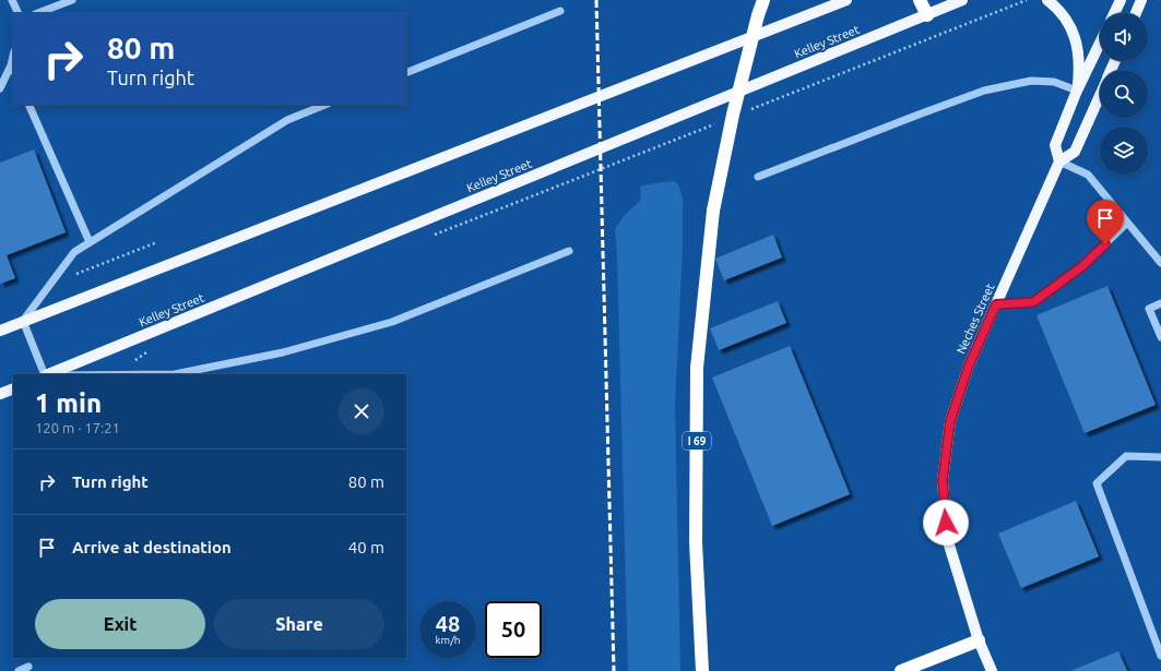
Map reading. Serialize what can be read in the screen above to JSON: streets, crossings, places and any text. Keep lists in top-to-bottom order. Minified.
{"streets":{"highway":["I 69"],"main road":["Kelley Street","Neches Street"]},"page":{"turn":["80 m","Turn right"],"heading":["1 min","120 m · 17:21"],"list":[{"name":"Turn right","value":"80 m"},{"name":"Arrive at destination","value":"40 m"}],"buttons":["Exit","Share"],"speed":"48 km/h","limit":"50"}}
